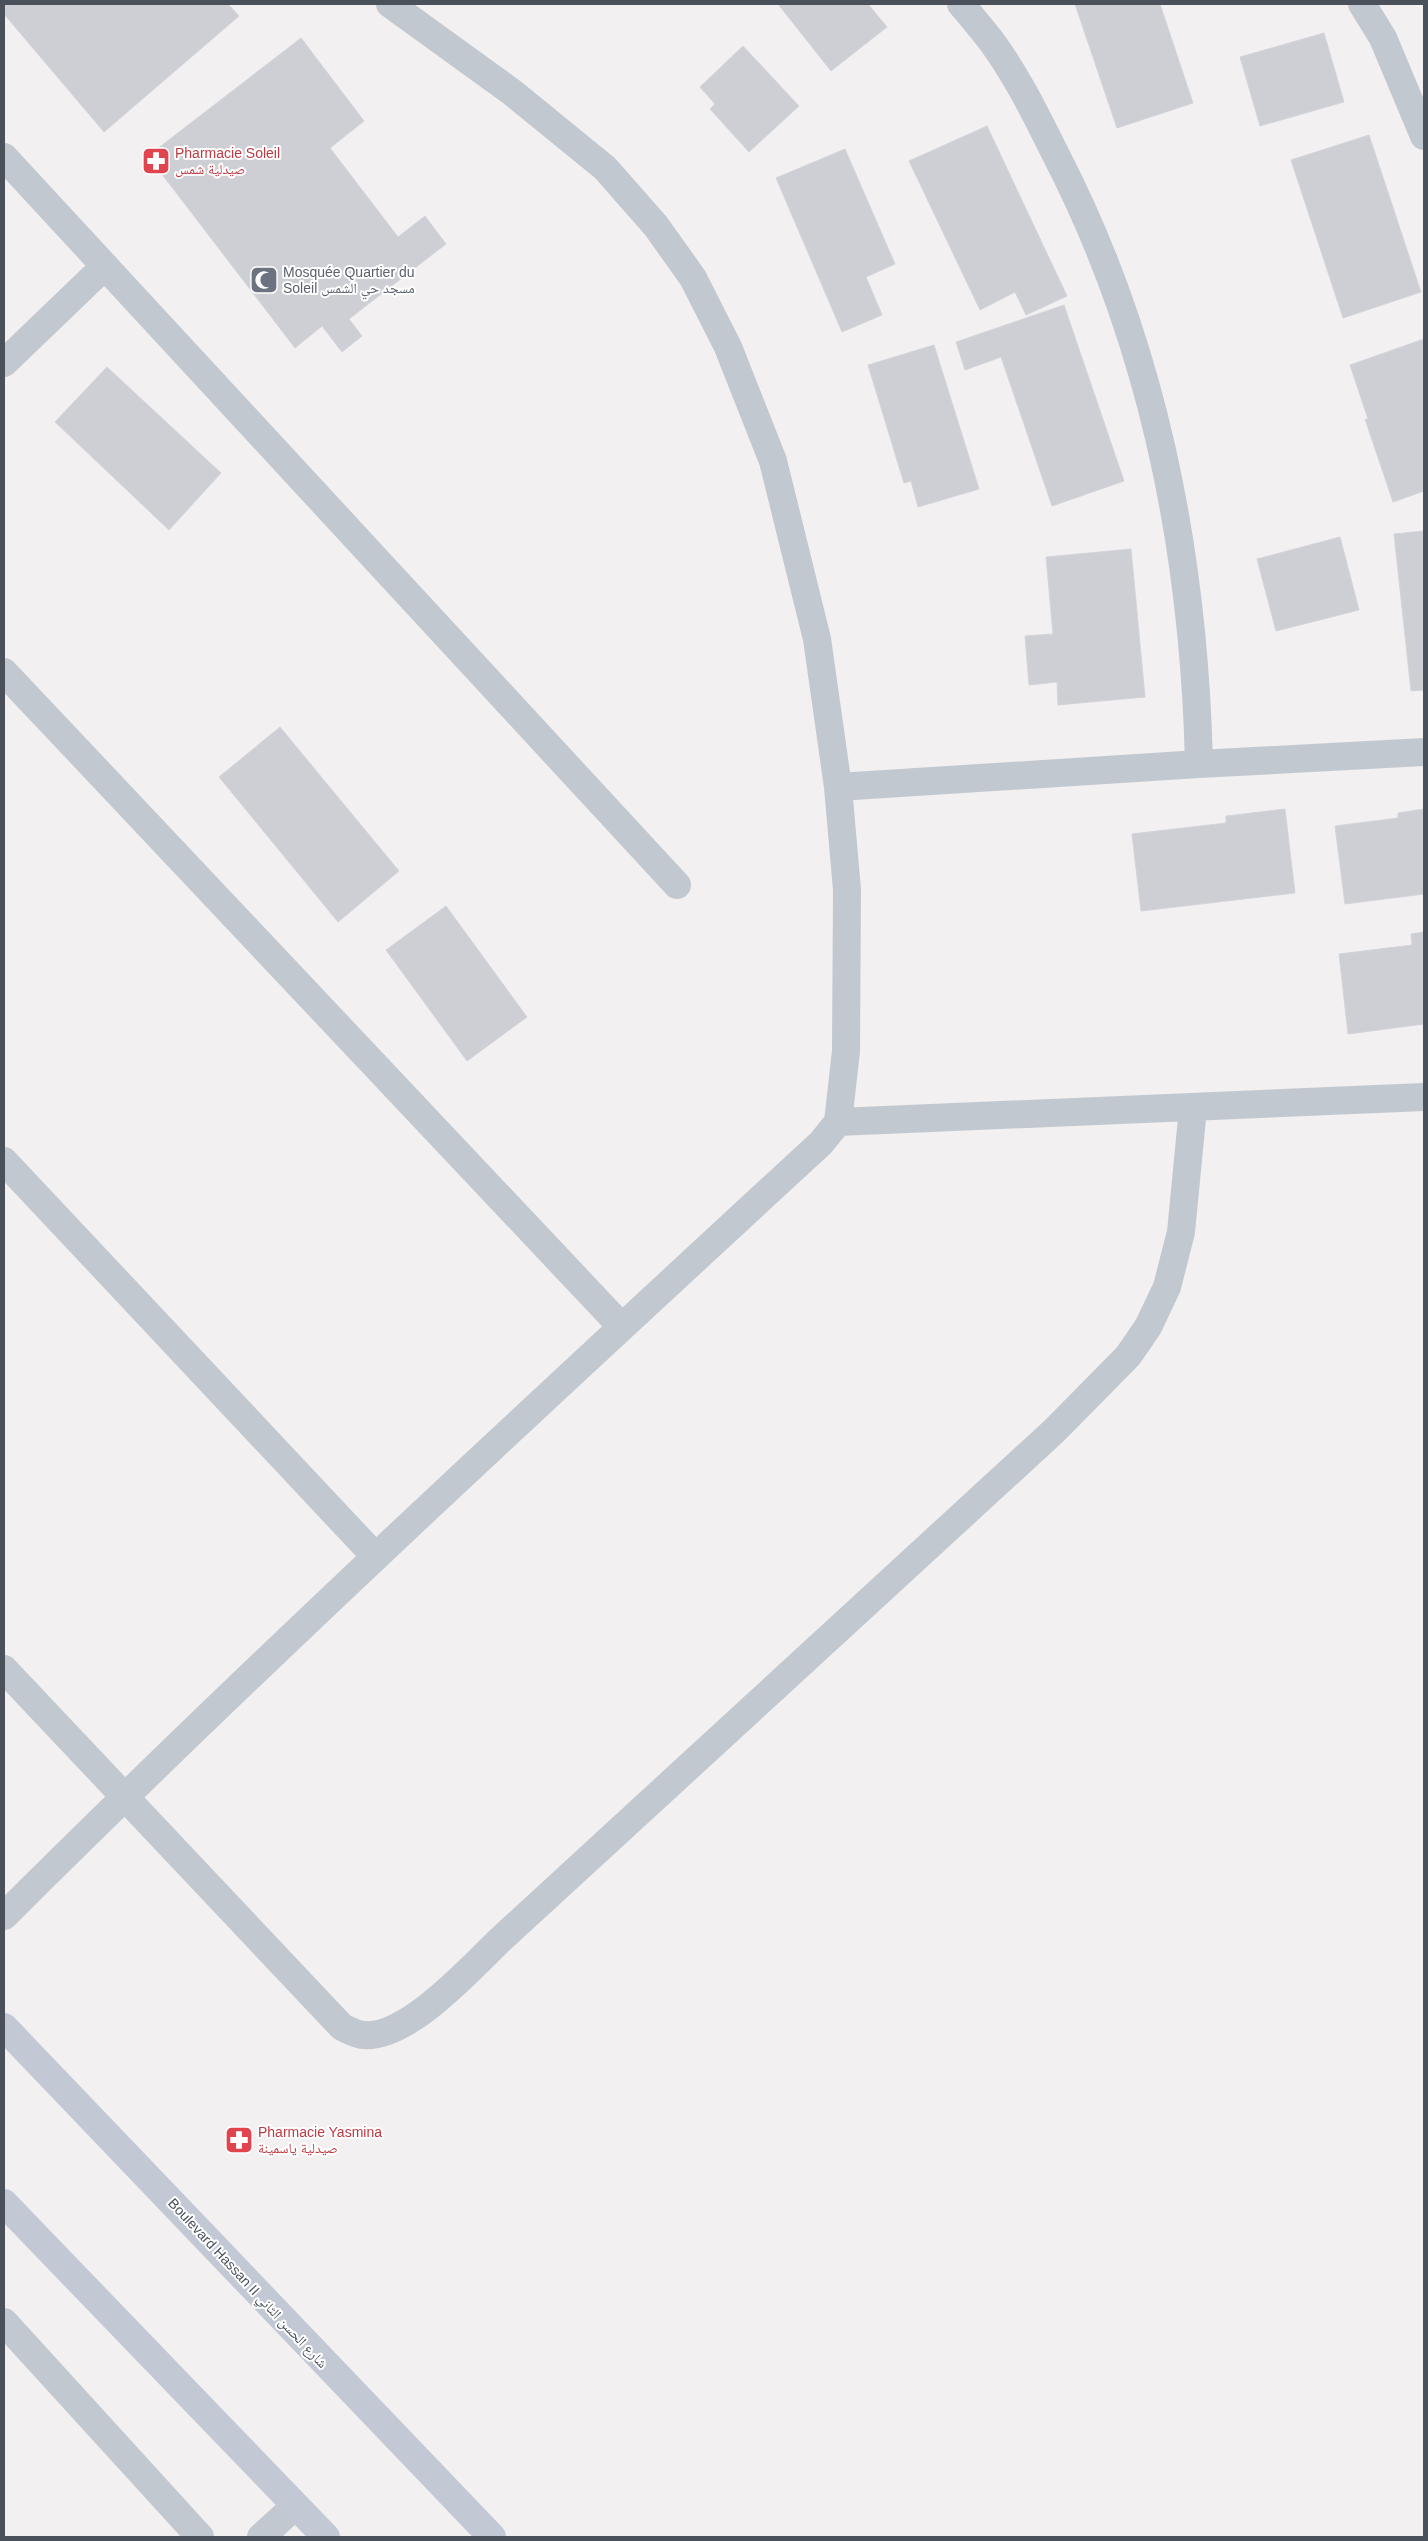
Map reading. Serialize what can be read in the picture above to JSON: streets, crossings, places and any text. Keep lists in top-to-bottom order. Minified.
{"streets":{"main road":["Boulevard Hassan II شارع الحسن الثاني"]},"places":{"pharmacy":["Pharmacie Soleil صيدلية شمس","Pharmacie Yasmina صيدلية ياسمينة"],"mosque":["Mosquée Quartier du Soleil مسجد حي الشمس"]}}
